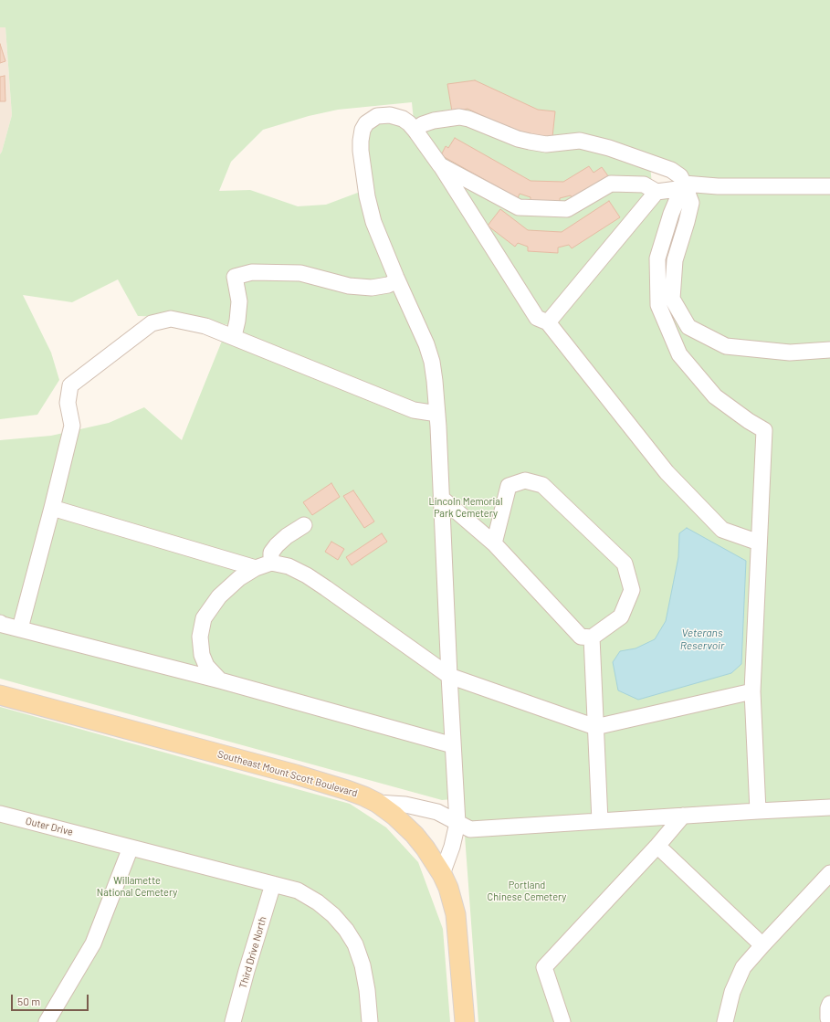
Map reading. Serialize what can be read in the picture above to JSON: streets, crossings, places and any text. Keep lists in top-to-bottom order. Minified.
{"streets":{"main road":["Southeast Mount Scott Boulevard"],"street":["Outer Drive","Third Drive North"]},"crossings":[["Outer Drive","Third Drive North"]],"water":["Veterans Reservoir"],"parks":["Lincoln Memorial Park Cemetery","Willamette National Cemetery","Portland Chinese Cemetery"],"scale_bar":"50 m"}
